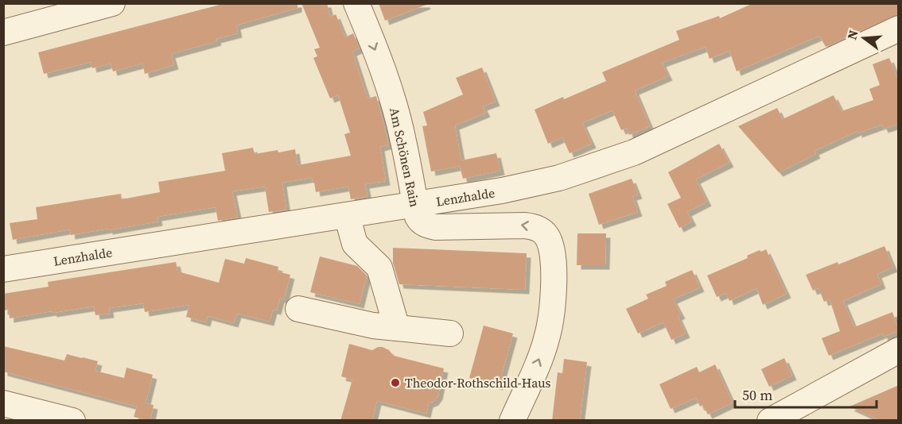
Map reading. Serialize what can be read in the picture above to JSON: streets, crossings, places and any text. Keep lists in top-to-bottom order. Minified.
{"streets":{"street":["Am Schönen Rain","Lenzhalde"]},"crossings":[["Am Schönen Rain","Lenzhalde"]],"places":["Theodor-Rothschild-Haus"],"scale_bar":"50 m","north":"left"}
